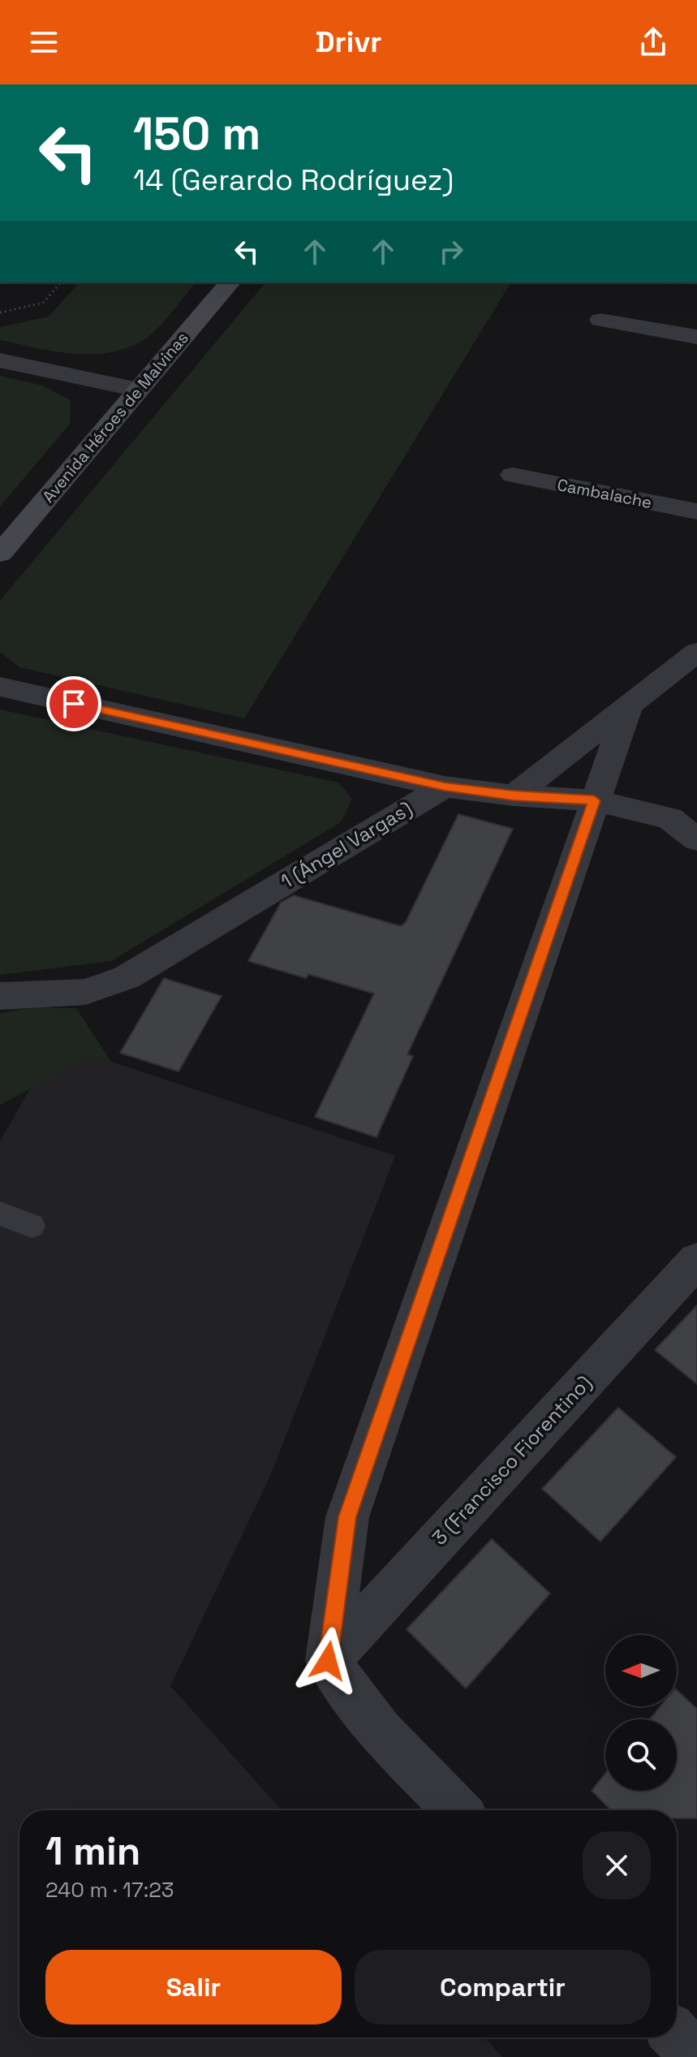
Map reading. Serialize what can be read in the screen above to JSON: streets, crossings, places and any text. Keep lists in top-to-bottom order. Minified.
{"streets":{"main road":["Avenida Héroes de Malvinas"],"street":["Cambalache","1 (Ángel Vargas)","3 (Francisco Fiorentino)"]},"north":"left","page":{"header":"Drivr","turn":["150 m","14 (Gerardo Rodríguez)"],"heading":["1 min","240 m · 17:23"],"buttons":["Salir","Compartir"]}}
